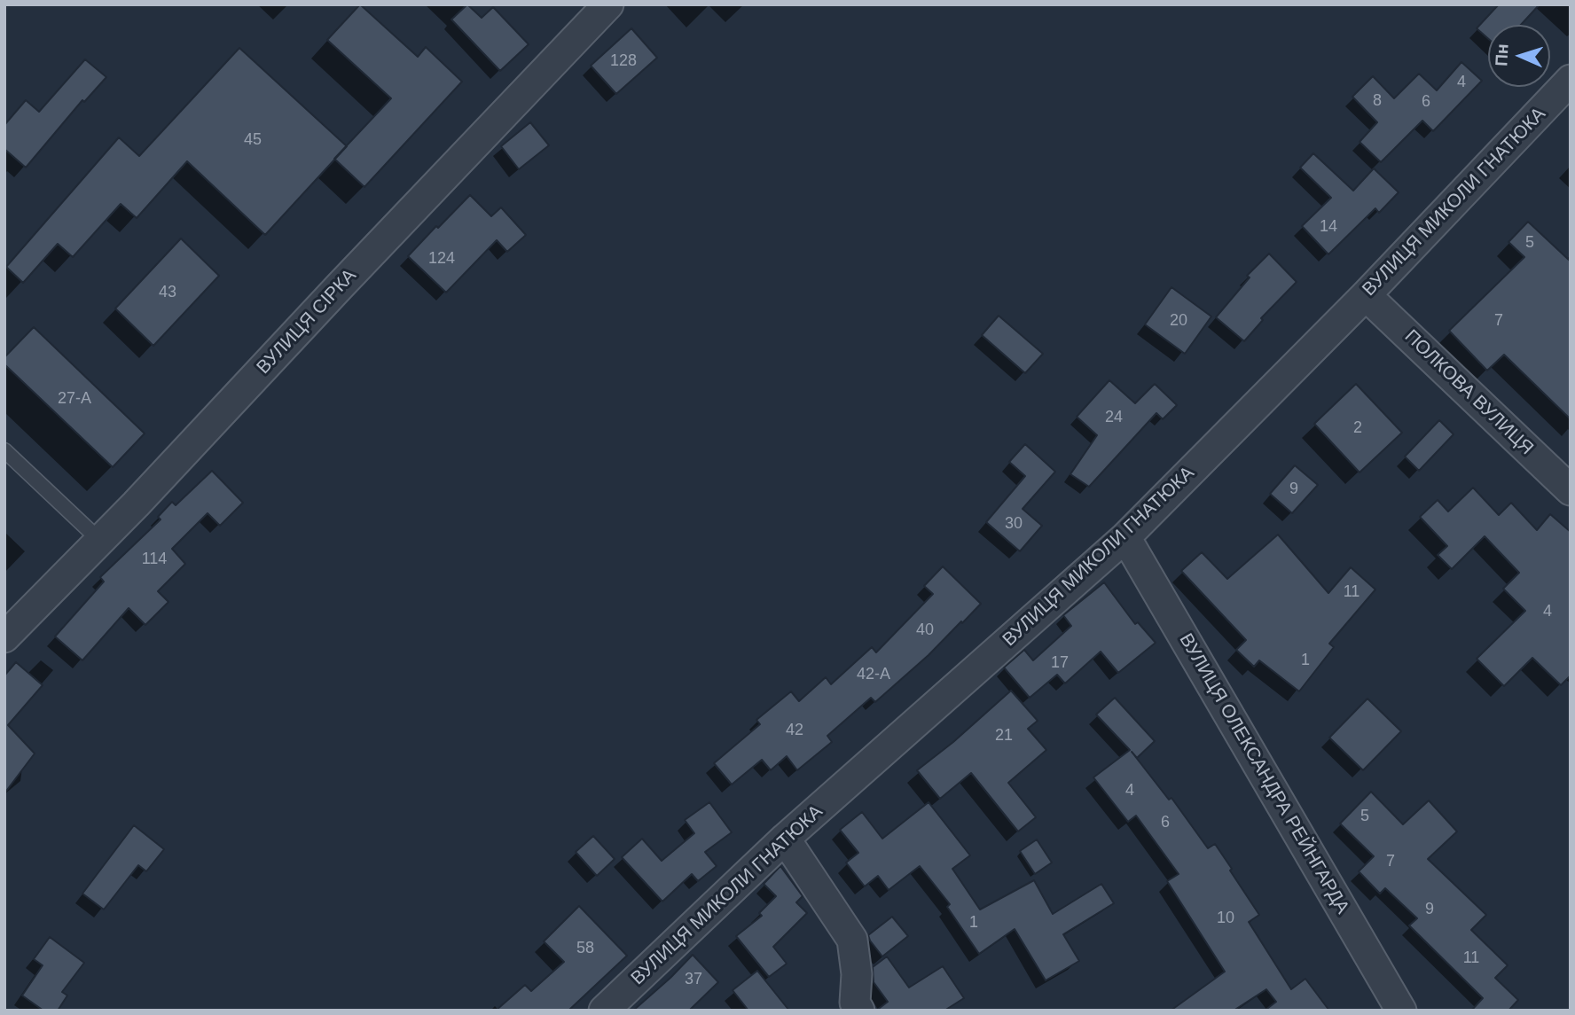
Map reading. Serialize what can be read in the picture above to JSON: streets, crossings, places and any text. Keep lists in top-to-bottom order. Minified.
{"streets":{"street":["ВУЛИЦЯ МИКОЛИ ГНАТЮКА","ВУЛИЦЯ СІРКА","ПОЛКОВА ВУЛИЦЯ","ВУЛИЦЯ ОЛЕКСАНДРА РЕЙНГАРДА"]},"crossings":[["ВУЛИЦЯ МИКОЛИ ГНАТЮКА","ПОЛКОВА ВУЛИЦЯ"],["ВУЛИЦЯ МИКОЛИ ГНАТЮКА","ВУЛИЦЯ ОЛЕКСАНДРА РЕЙНГАРДА"]],"house_numbers":["128","4","8","6","45","14","5","124","43","20","7","27-А","24","2","9","30","114","11","4","40","1","17","42-А","42","21","4","5","6","7","9","10","1","58","11","37"],"north":"left"}
